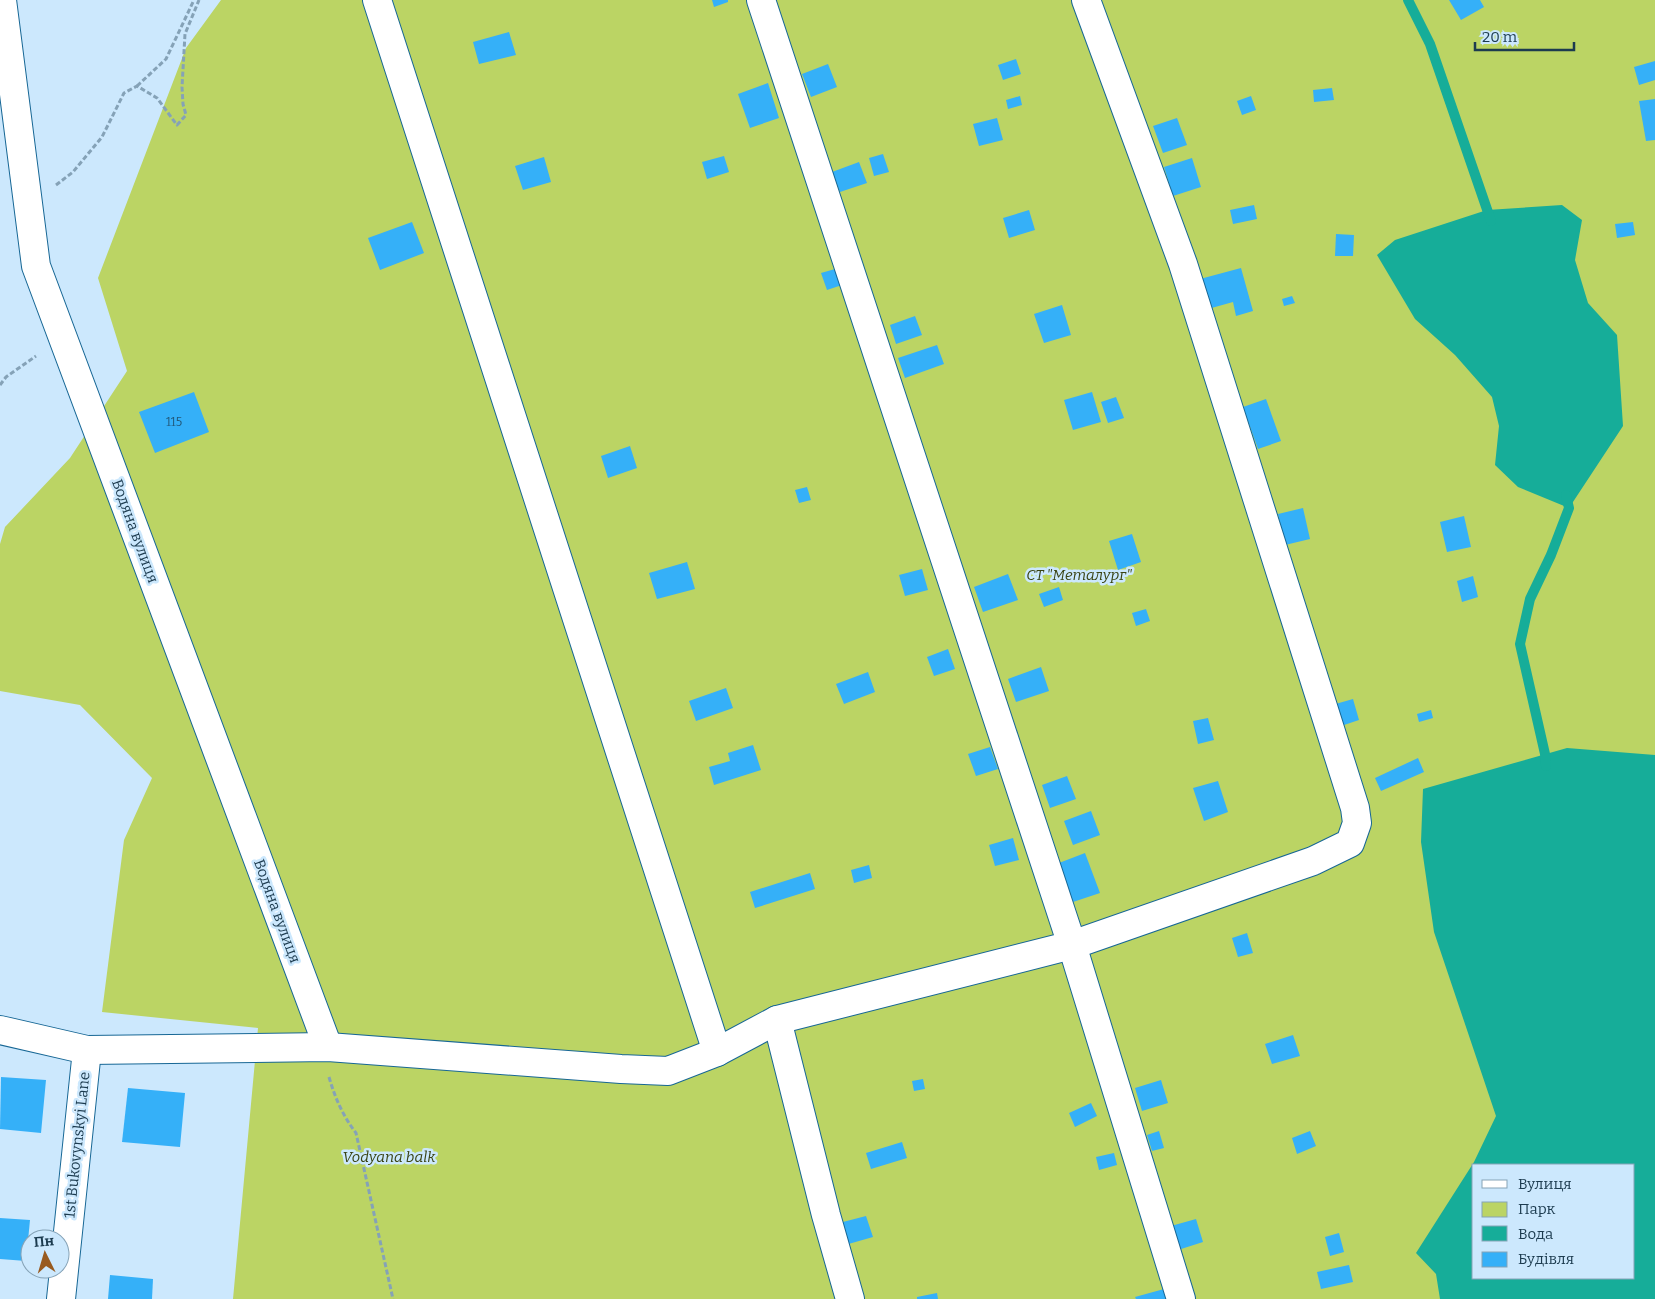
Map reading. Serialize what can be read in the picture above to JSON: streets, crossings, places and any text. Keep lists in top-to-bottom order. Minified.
{"streets":{"street":["Водяна вулиця","1st Bukovynskyi Lane"]},"parks":["СТ \"Металург\"","Vodyana balk"],"house_numbers":["115"],"legend":["Вулиця","Парк","Вода","Будівля"],"scale_bar":"20 m","north":"top"}
